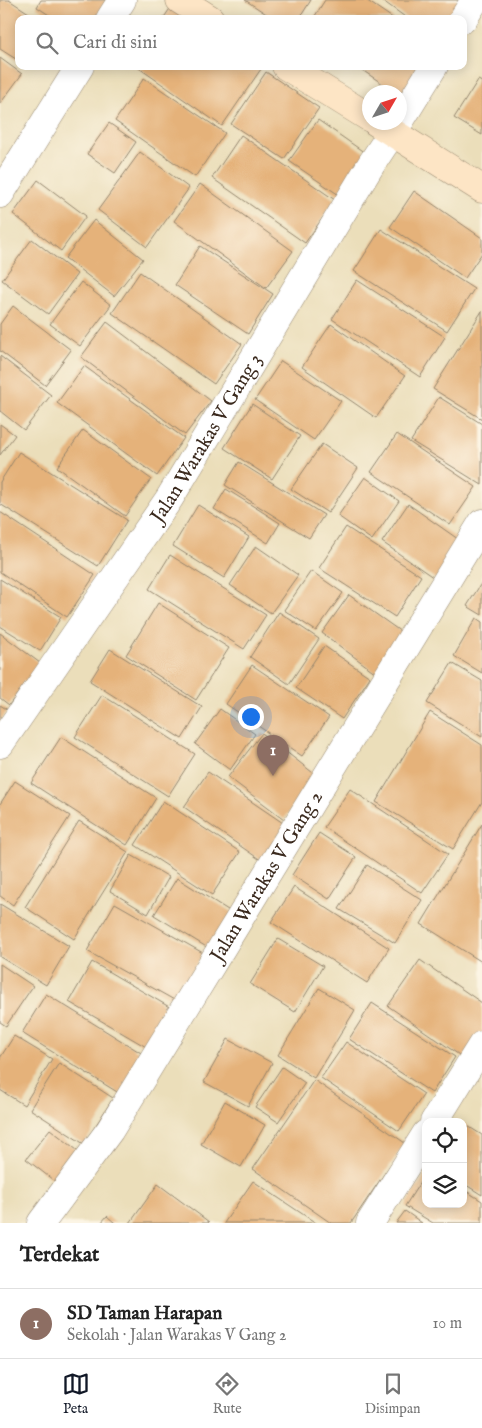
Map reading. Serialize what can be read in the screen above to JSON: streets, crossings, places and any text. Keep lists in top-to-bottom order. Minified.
{"streets":{"street":["Jalan Warakas V Gang 3","Jalan Warakas V Gang 2"]},"north":"top right","page":{"search":"Cari di sini","pins":"1","heading":"Terdekat","list":[{"mark":"1","name":"SD Taman Harapan","note":"Sekolah · Jalan Warakas V Gang 2","value":"10 m"}],"nav":["Peta","Rute","Disimpan"]}}
